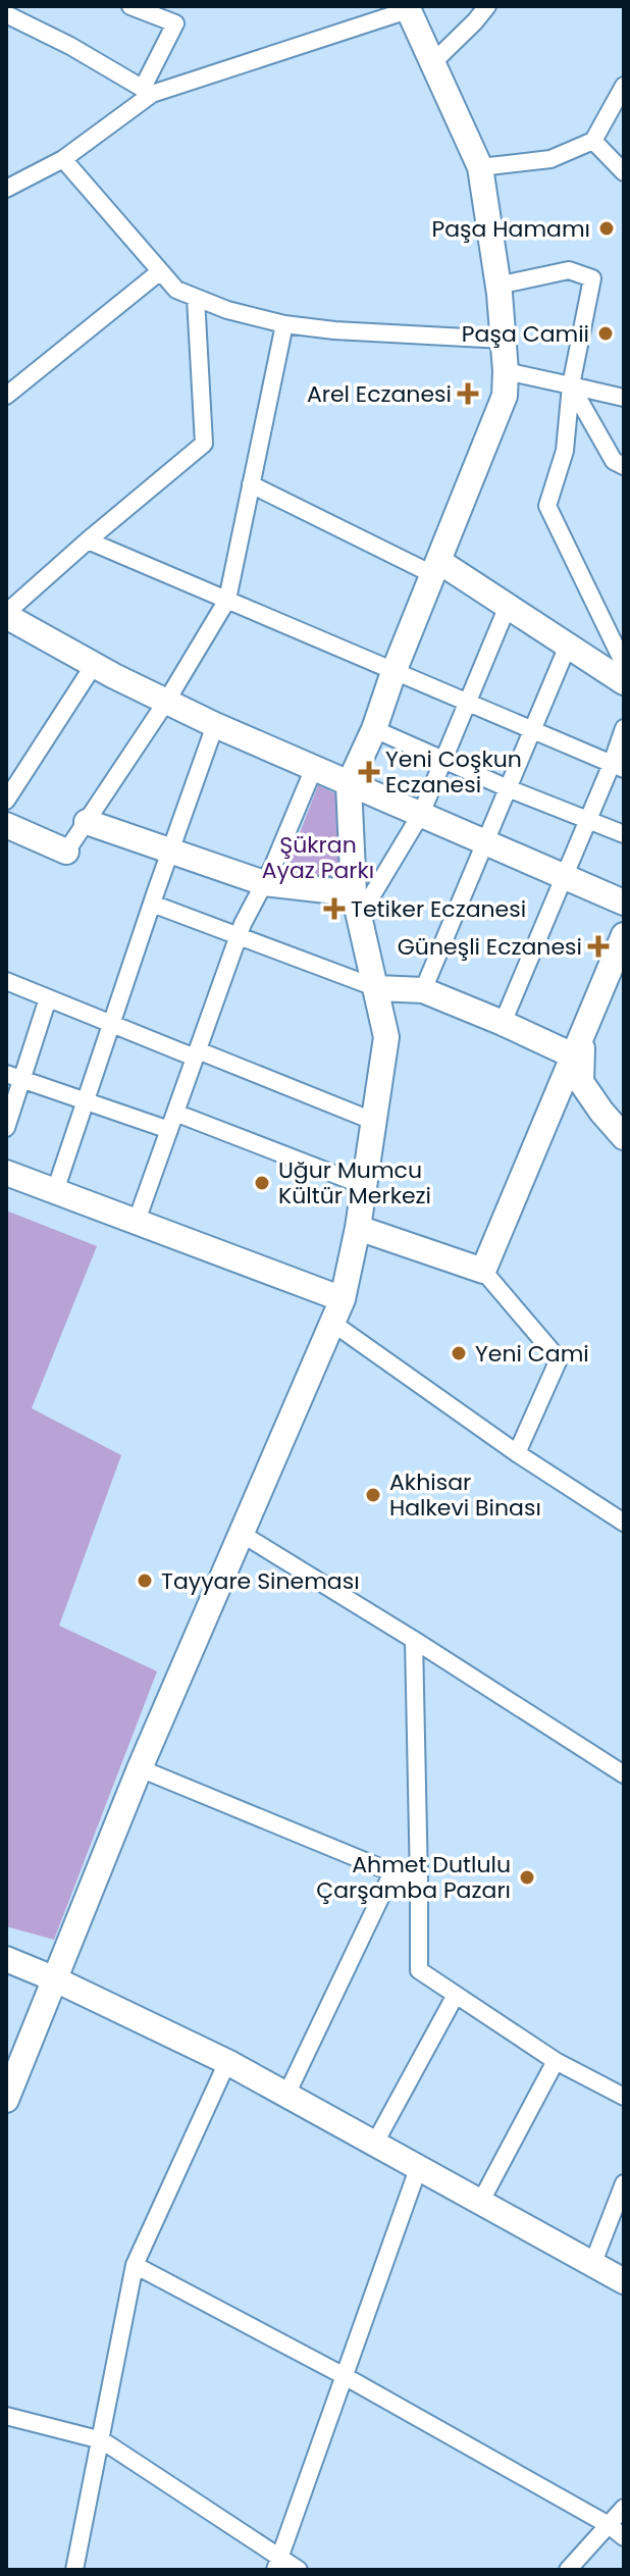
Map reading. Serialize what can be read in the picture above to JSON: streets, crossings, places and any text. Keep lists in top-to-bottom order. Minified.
{"parks":["Şükran Ayaz Parkı"],"places":{"other":["Paşa Hamamı","Paşa Camii","Uğur Mumcu Kültür Merkezi","Yeni Cami","Akhisar Halkevi Binası","Tayyare Sineması","Ahmet Dutlulu Çarşamba Pazarı"],"health":["Arel Eczanesi","Yeni Coşkun Eczanesi","Tetiker Eczanesi","Güneşli Eczanesi"]}}
